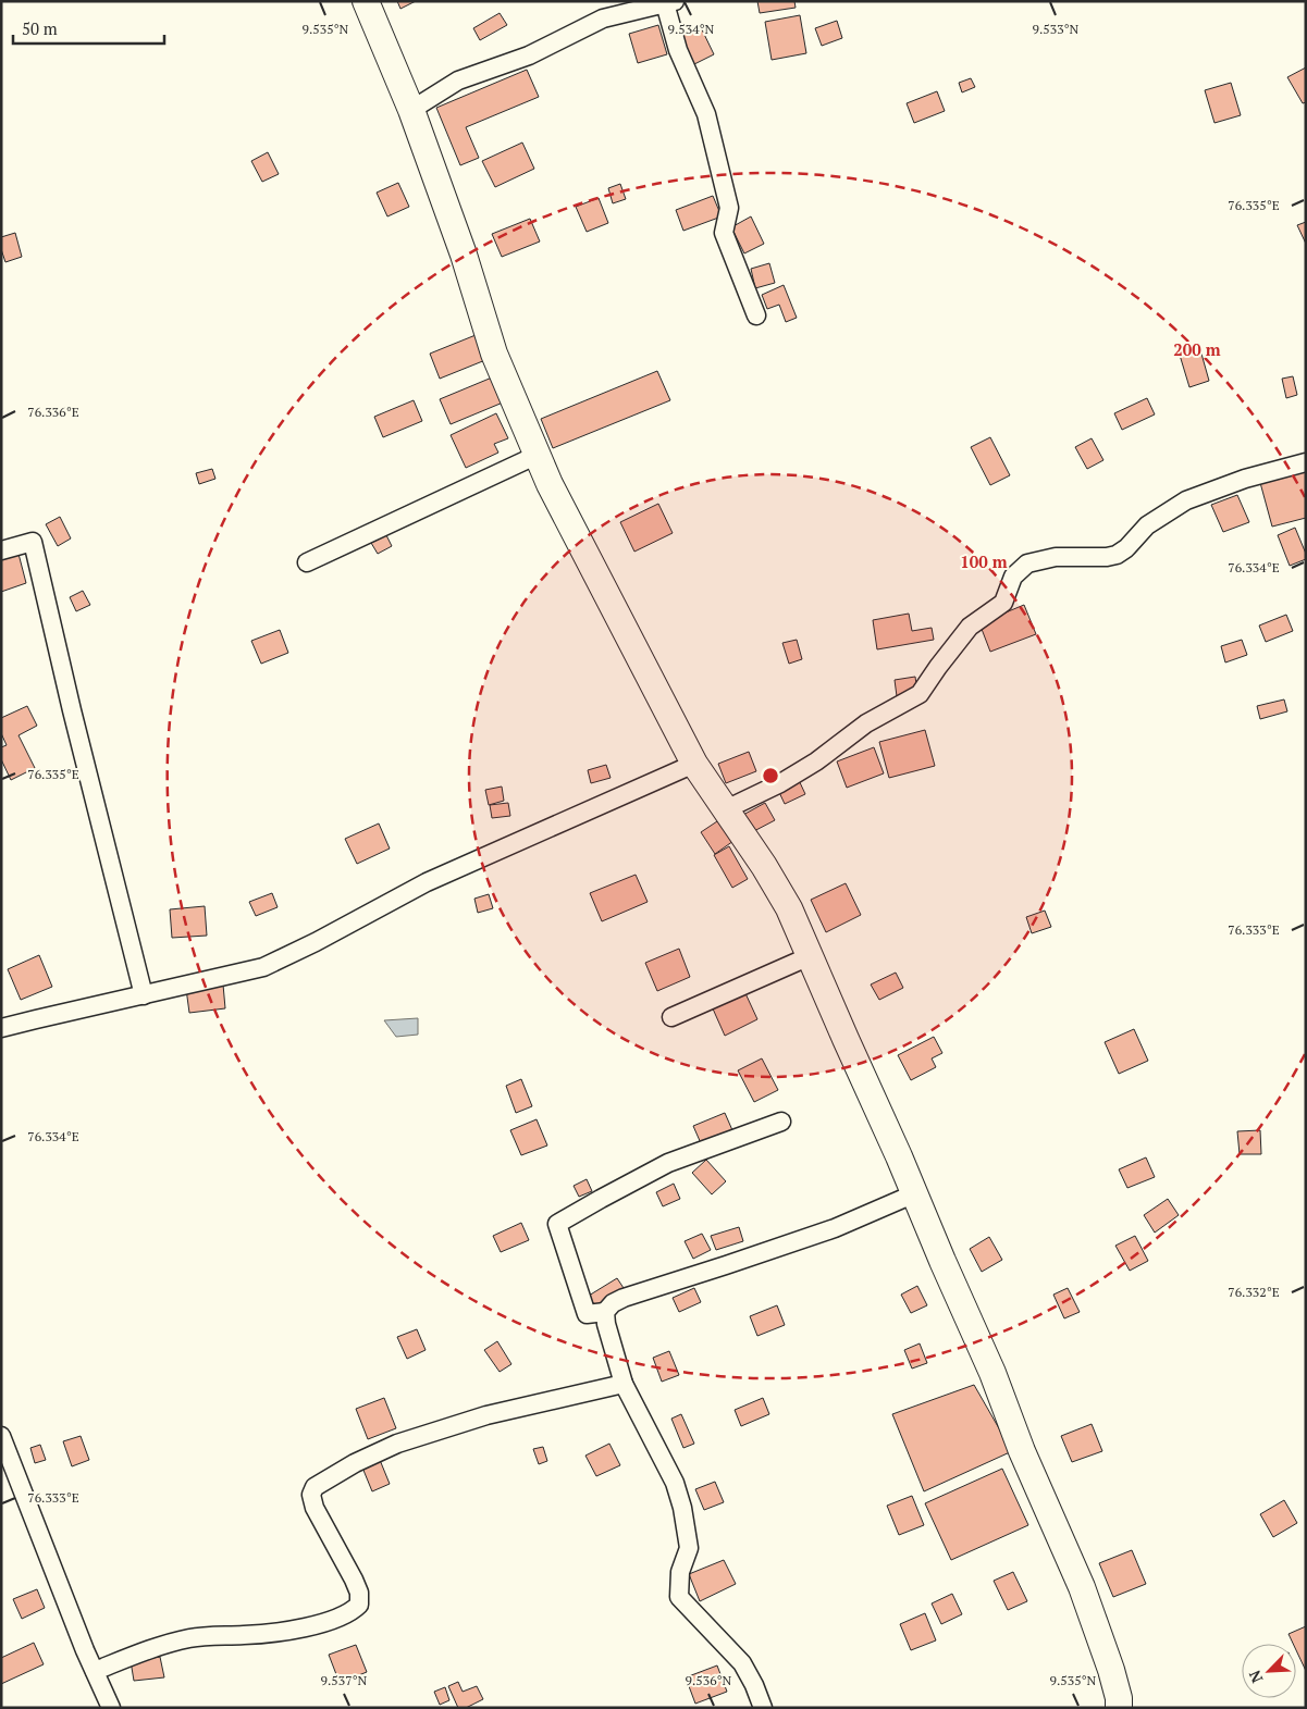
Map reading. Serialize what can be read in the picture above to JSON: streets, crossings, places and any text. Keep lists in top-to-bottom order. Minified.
{"scale_bar":"50 m","north":"bottom left","coordinates":["9.533°N","9.535°N","9.534°N","76.335°E","76.336°E","76.334°E","76.333°E","76.332°E","9.537°N","9.536°N"],"rings":["200 m","100 m"]}
